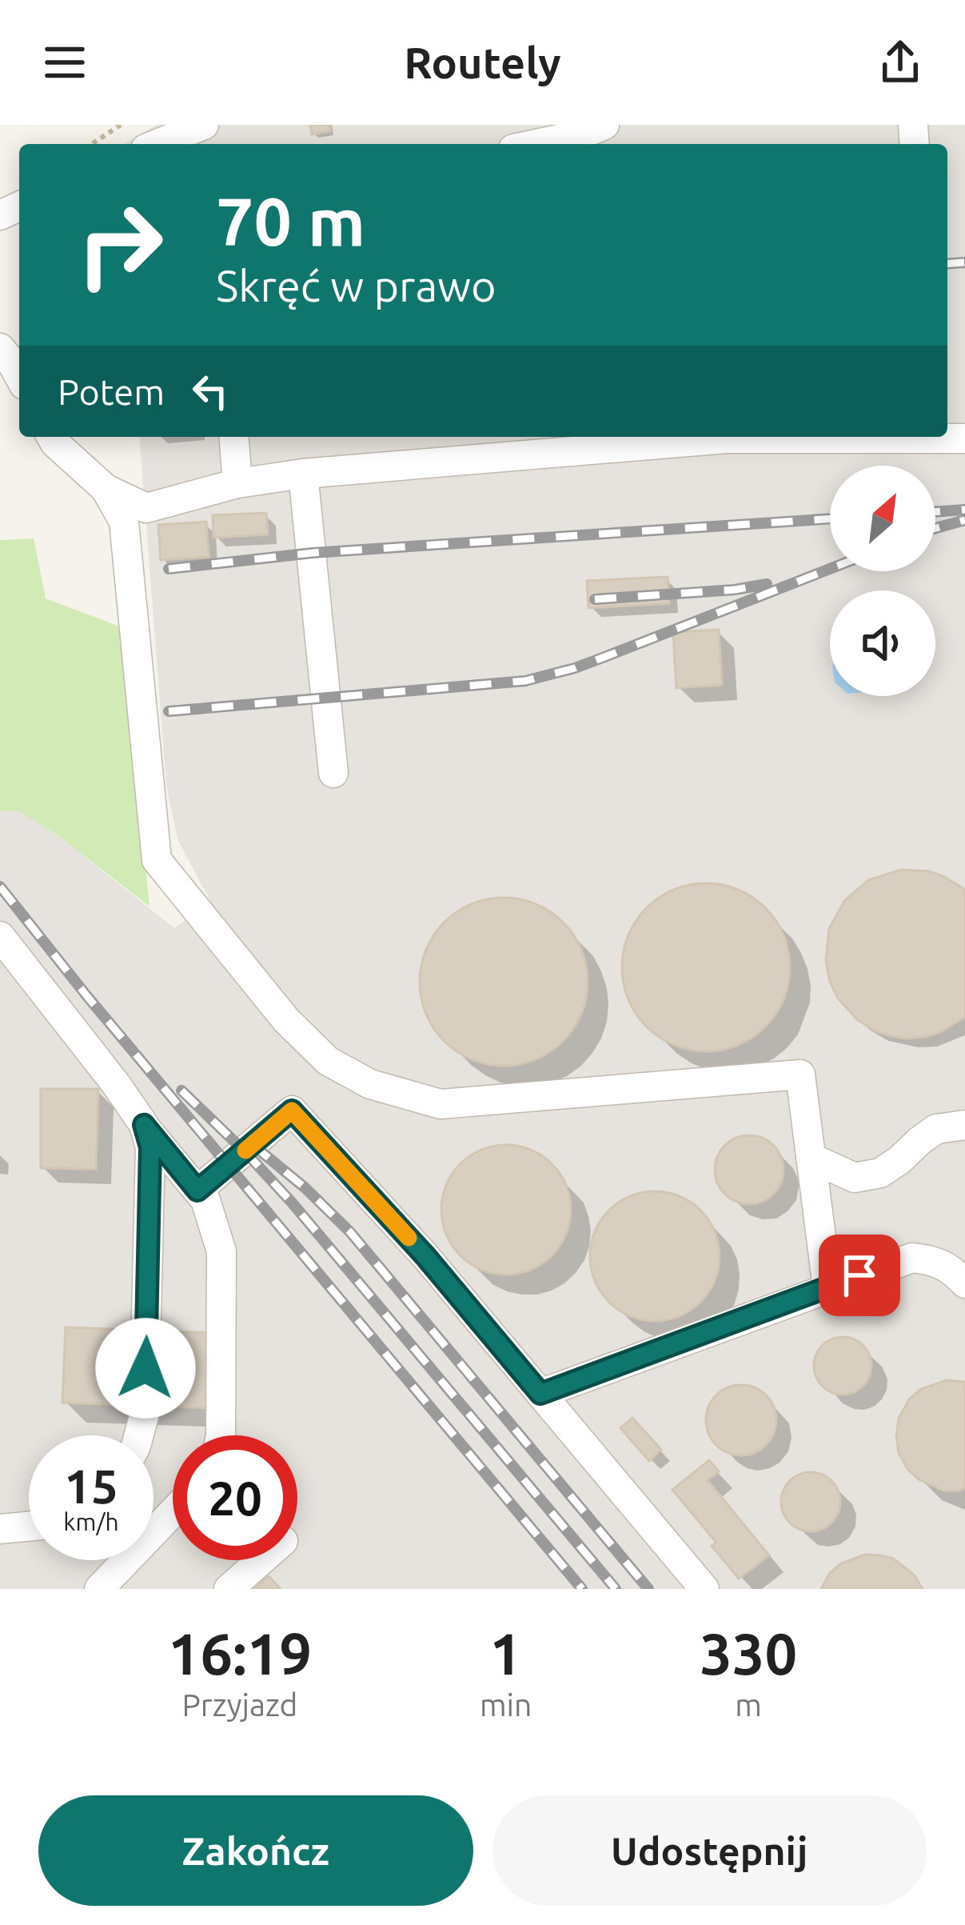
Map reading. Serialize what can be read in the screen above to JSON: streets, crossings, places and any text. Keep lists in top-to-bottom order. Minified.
{"north":"top right","page":{"header":"Routely","turn":["70 m","Skręć w prawo"],"then":"Potem","speed":"15 km/h","limit":"20","eta":["16:19","Przyjazd","1","min","330","m"],"buttons":["Zakończ","Udostępnij"]}}
